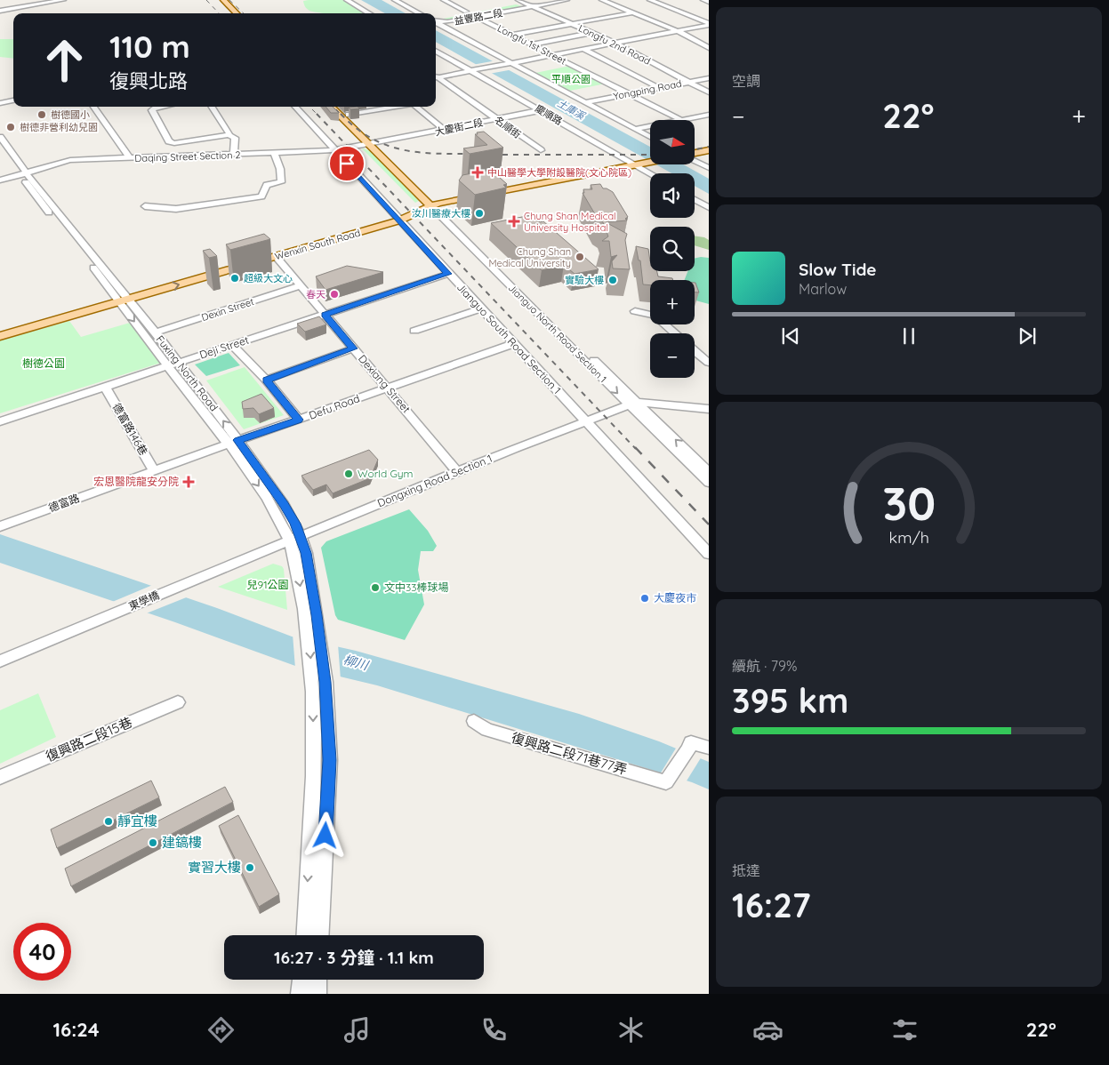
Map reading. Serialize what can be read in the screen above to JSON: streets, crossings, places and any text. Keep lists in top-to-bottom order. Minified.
{"streets":{"main road":["Wenxin South Road","Jianguo North Road Section 1"],"street":["益豐路二段","Longfu 1st Street","Longfu 2nd Road","Yongping Road","慶順路","大慶街二段","名順街","Daqing Street Section 2","Dexin Street","Jianguo South Road Section 1","Deji Street","Fuxing North Road","Dexiang Street","Defu Road","德富路146巷","Dongxing Road Section 1","德富路","東學橋","復興路二段15巷","復興路二段71巷77弄"]},"crossings":[["益豐路二段","Longfu 1st Street"],["益豐路二段","Longfu 2nd Road"],["Longfu 1st Street","Yongping Road"],["Longfu 2nd Road","Yongping Road"],["慶順路","大慶街二段"],["慶順路","Wenxin South Road"],["大慶街二段","名順街"],["大慶街二段","Daqing Street Section 2"],["大慶街二段","Jianguo North Road Section 1"],["Daqing Street Section 2","Jianguo North Road Section 1"],["Daqing Street Section 2","Jianguo South Road Section 1"],["Daqing Street Section 2","Fuxing North Road"],["Wenxin South Road","Jianguo North Road Section 1"],["Wenxin South Road","Jianguo South Road Section 1"],["Wenxin South Road","Fuxing North Road"],["Wenxin South Road","Dexiang Street"],["Dexin Street","Fuxing North Road"],["Dexin Street","Dexiang Street"],["Jianguo North Road Section 1","Dongxing Road Section 1"],["Jianguo South Road Section 1","Deji Street"],["Jianguo South Road Section 1","Defu Road"],["Jianguo South Road Section 1","Dongxing Road Section 1"],["Deji Street","Fuxing North Road"],["Deji Street","Dexiang Street"],["Deji Street","德富路146巷"],["Fuxing North Road","Defu Road"],["Fuxing North Road","Dongxing Road Section 1"],["Dexiang Street","Defu Road"],["Dexiang Street","Dongxing Road Section 1"],["Defu Road","德富路146巷"],["Defu Road","德富路"],["德富路146巷","德富路"],["Dongxing Road Section 1","東學橋"]],"water":["土庫溪","柳川"],"parks":["平順公園","樹德公園","兒91公園"],"places":{"other":["樹德國小","樹德非營利幼兒園","汝川醫療大樓","Chung Shan Medical University","超級大文心","實驗大樓","春天","World Gym","文中33棒球場","大慶夜市","靜宜樓","建鎬樓","實習大樓"],"health":["中山醫學大學附設醫院(文心院區)","Chung Shan Medical University Hospital","宏恩醫院龍安分院"]},"north":"right","page":{"tile":["空調",["續航 · 79%","395 km"],["抵達","16:27"]],"turn":["110 m","復興北路"],"heat":["−","22°","+"],"map_buttons":["+","−"],"song":["Slow Tide","Marlow"],"limit":"40","trip":"16:27 · 3 分鐘 · 1.1 km","tabs":["16:24","22°"],"gauge":["30","km/h"]}}
